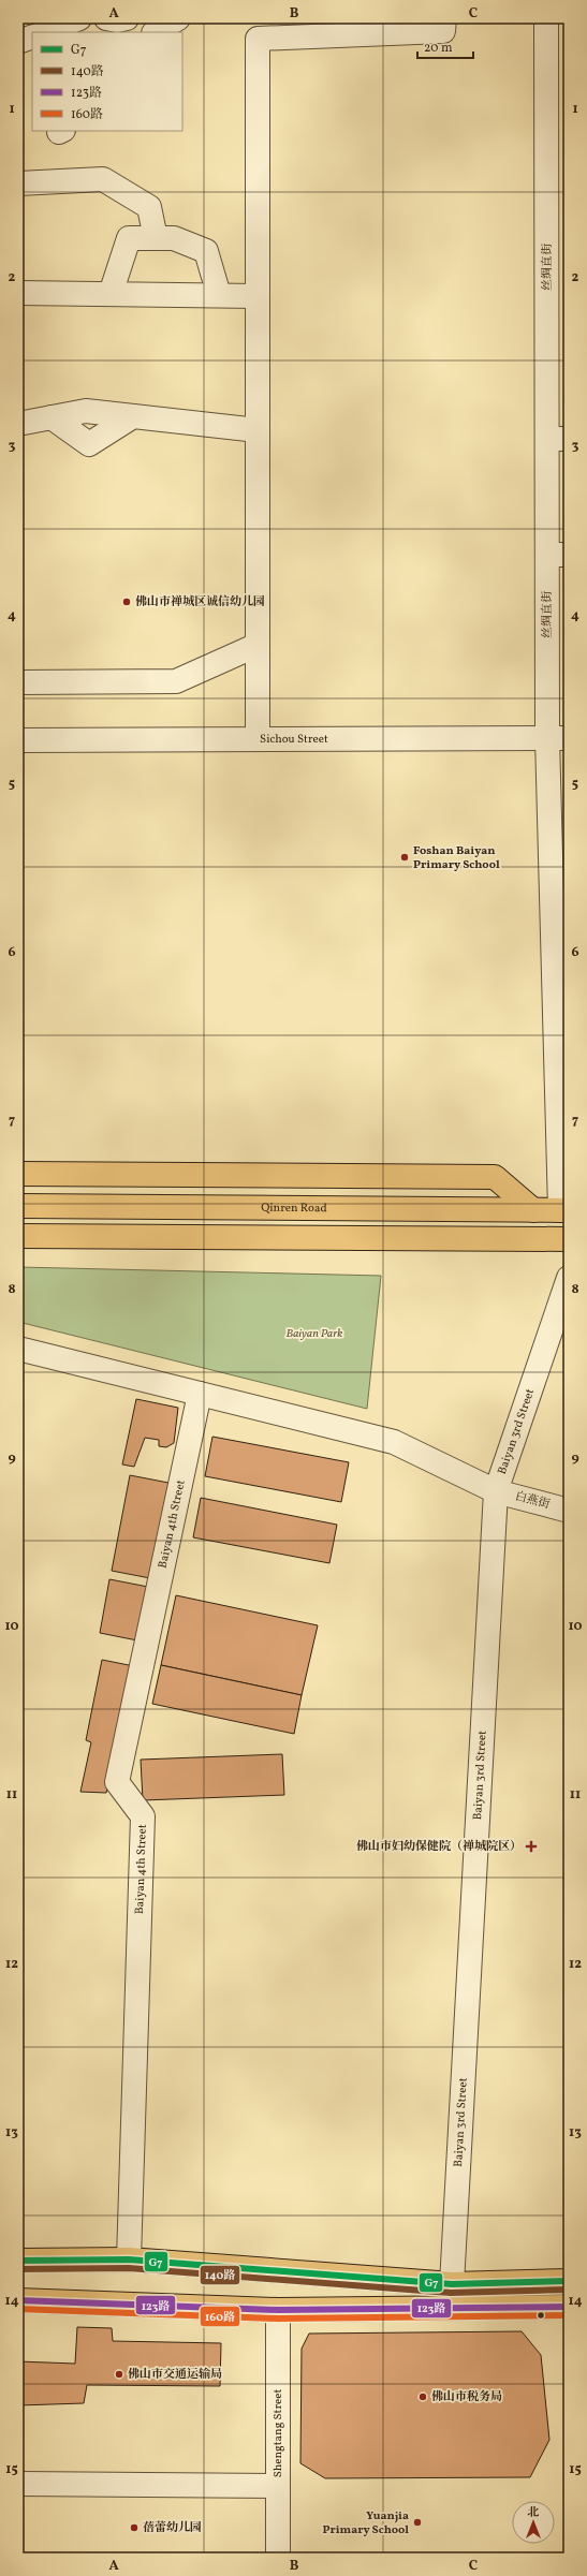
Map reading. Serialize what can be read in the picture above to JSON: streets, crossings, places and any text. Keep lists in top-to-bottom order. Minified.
{"streets":{"main road":["Qinren Road"],"street":["丝绸直街","Sichou Street","Baiyan 3rd Street","白燕街","Baiyan 4th Street","Shengtang Street"]},"crossings":[["丝绸直街","Sichou Street"],["丝绸直街","Qinren Road"],["Baiyan 3rd Street","白燕街"],["白燕街","Baiyan 4th Street"]],"parks":["Baiyan Park"],"places":{"other":["佛山市禅城区诚信幼儿园","Foshan Baiyan Primary School","佛山市交通运输局","佛山市税务局","Yuanjia Primary School","蓓蕾幼儿园"],"health":["佛山市妇幼保健院（禅城院区）"]},"lines":["transit line G7","transit line 140路","transit line 123路","transit line 160路"],"legend":["G7","140路","123路","160路"],"scale_bar":"20 m","north":"top","grid":{"columns":["A","B","C"],"rows":["1","2","3","4","5","6","7","8","9","10","11","12","13","14","15"]}}
